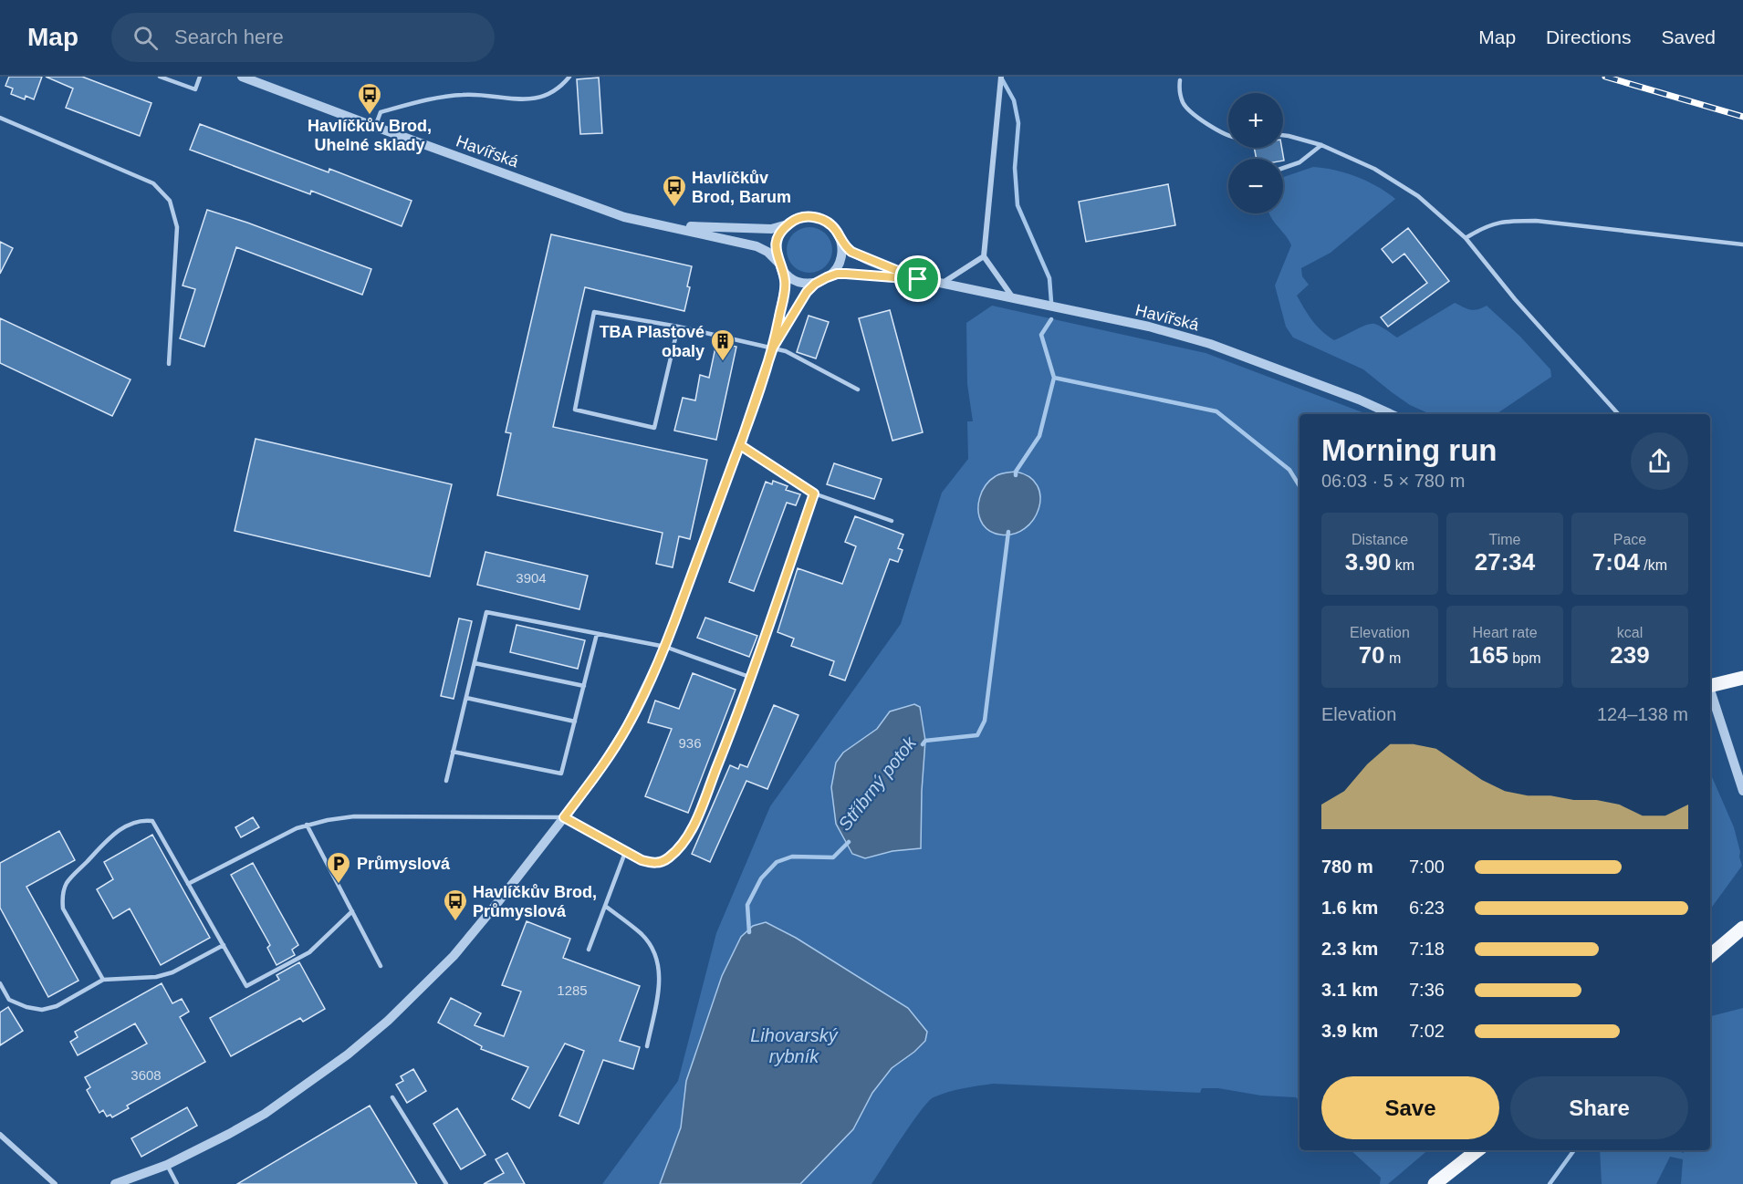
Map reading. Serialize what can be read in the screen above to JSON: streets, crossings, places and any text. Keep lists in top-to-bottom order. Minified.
{"streets":{"street":["Havířská"]},"water":["Stříbrný potok","Lihovarský rybník"],"places":{"bus stop":["Havlíčkův Brod, Uhelné sklady","Havlíčkův Brod, Barum","Havlíčkův Brod, Průmyslová"],"building":["TBA Plastové obaly"],"parking":["Průmyslová"]},"house_numbers":["3904","936","1285","3608"],"page":{"header":"Map","search":"Search here","nav":["Map","Directions","Saved"],"map_buttons":["+","−"],"heading":["Morning run","06:03 · 5 × 780 m"],"stats":[["Distance","3.90 km"],["Time","27:34"],["Pace","7:04 /km"],["Elevation","70 m"],["Heart rate","165 bpm"],["kcal","239"]],"chart":["Elevation","124–138 m"],"list":[{"name":"780 m","note":"7:00"},{"name":"1.6 km","note":"6:23"},{"name":"2.3 km","note":"7:18"},{"name":"3.1 km","note":"7:36"},{"name":"3.9 km","note":"7:02"}],"buttons":["Save","Share"]}}
